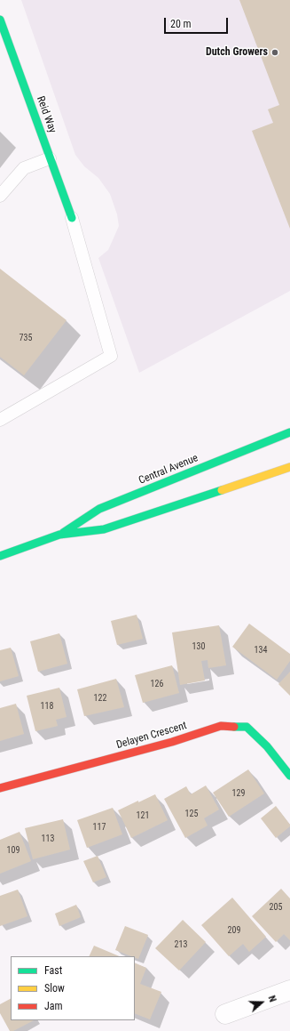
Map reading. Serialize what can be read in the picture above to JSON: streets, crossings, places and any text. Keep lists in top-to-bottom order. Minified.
{"streets":{"main road":["Reid Way","Central Avenue","Delayen Crescent"]},"places":["Dutch Growers"],"house_numbers":["735","130","134","126","122","118","129","125","121","117","113","109","205","209","213"],"legend":["Fast","Slow","Jam"],"scale_bar":"20 m","north":"right"}
